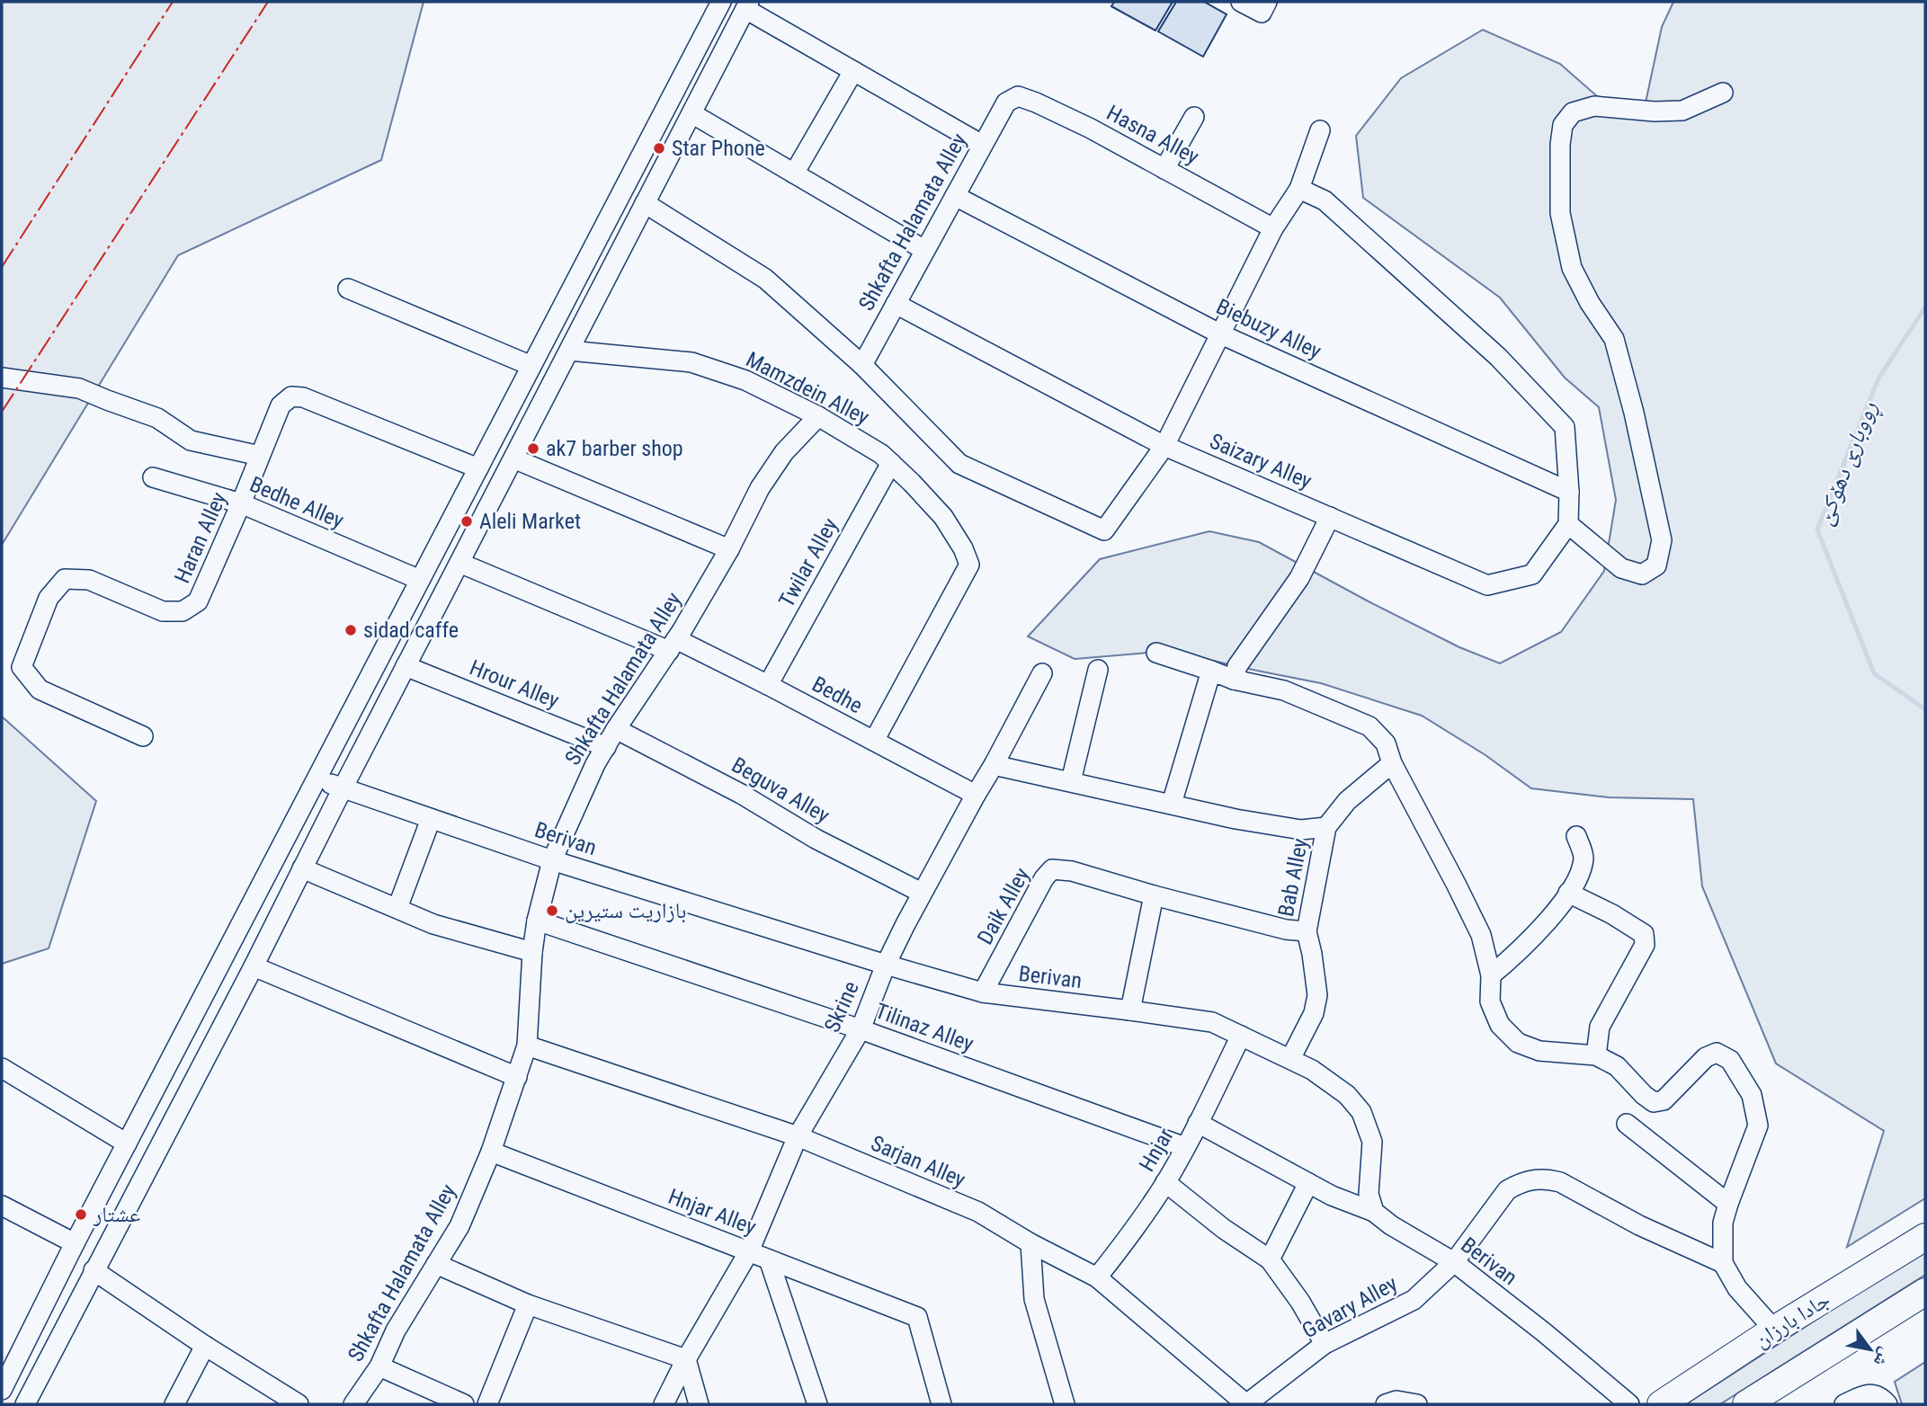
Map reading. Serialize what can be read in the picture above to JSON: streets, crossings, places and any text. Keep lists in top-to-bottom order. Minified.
{"streets":{"highway":["جادا بارزان"],"street":["Hasna Alley","Shkafta Halamata Alley","Biebuzy Alley","Mamzdein Alley","Saizary Alley","Bedhe Alley","Haran Alley","Twilar Alley","Hrour Alley","Bedhe","Beguva Alley","Berivan","Bab Alley","Daik Alley","Skrine","Tilinaz Alley","Hnjar","Sarjan Alley","Hnjar Alley","Gavary Alley"]},"crossings":[["Hasna Alley","Shkafta Halamata Alley"],["Shkafta Halamata Alley","Biebuzy Alley"],["Shkafta Halamata Alley","Mamzdein Alley"],["Shkafta Halamata Alley","Saizary Alley"],["Shkafta Halamata Alley","Hrour Alley"],["Shkafta Halamata Alley","Bedhe"],["Shkafta Halamata Alley","Beguva Alley"],["Shkafta Halamata Alley","Berivan"],["Shkafta Halamata Alley","Tilinaz Alley"],["Shkafta Halamata Alley","Sarjan Alley"],["Shkafta Halamata Alley","Hnjar Alley"],["Mamzdein Alley","Twilar Alley"],["Mamzdein Alley","Bedhe"],["Bedhe Alley","Haran Alley"],["Twilar Alley","Bedhe"],["Bedhe","Skrine"],["Beguva Alley","Skrine"],["Berivan","Bab Alley"],["Berivan","Daik Alley"],["Berivan","Skrine"],["Berivan","Hnjar"],["Berivan","Gavary Alley"],["Bab Alley","Daik Alley"],["Skrine","Tilinaz Alley"],["Skrine","Sarjan Alley"],["Skrine","Hnjar Alley"],["Tilinaz Alley","Hnjar"],["Hnjar","Sarjan Alley"],["Sarjan Alley","Gavary Alley"]],"water":["ڕووبارێ دهۆكێ"],"places":["Star Phone","ak7 barber shop","Aleli Market","sidad caffe","بازاريت ستيرين","عشتار"],"north":"bottom right"}
